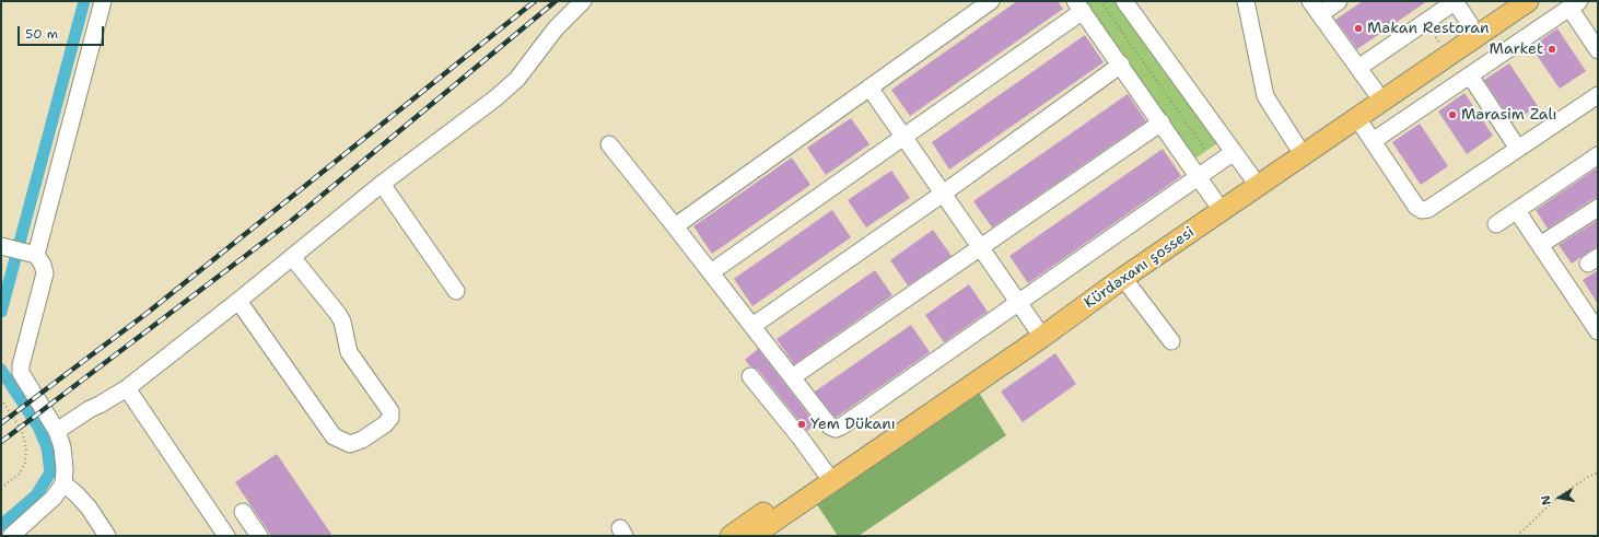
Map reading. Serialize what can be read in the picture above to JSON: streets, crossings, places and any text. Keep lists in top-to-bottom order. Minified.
{"streets":{"main road":["Kürdəxanı şossesi"]},"places":["Məkan Restoran","Market","Mərasim Zalı","Yem Dükanı"],"scale_bar":"50 m","north":"left"}
